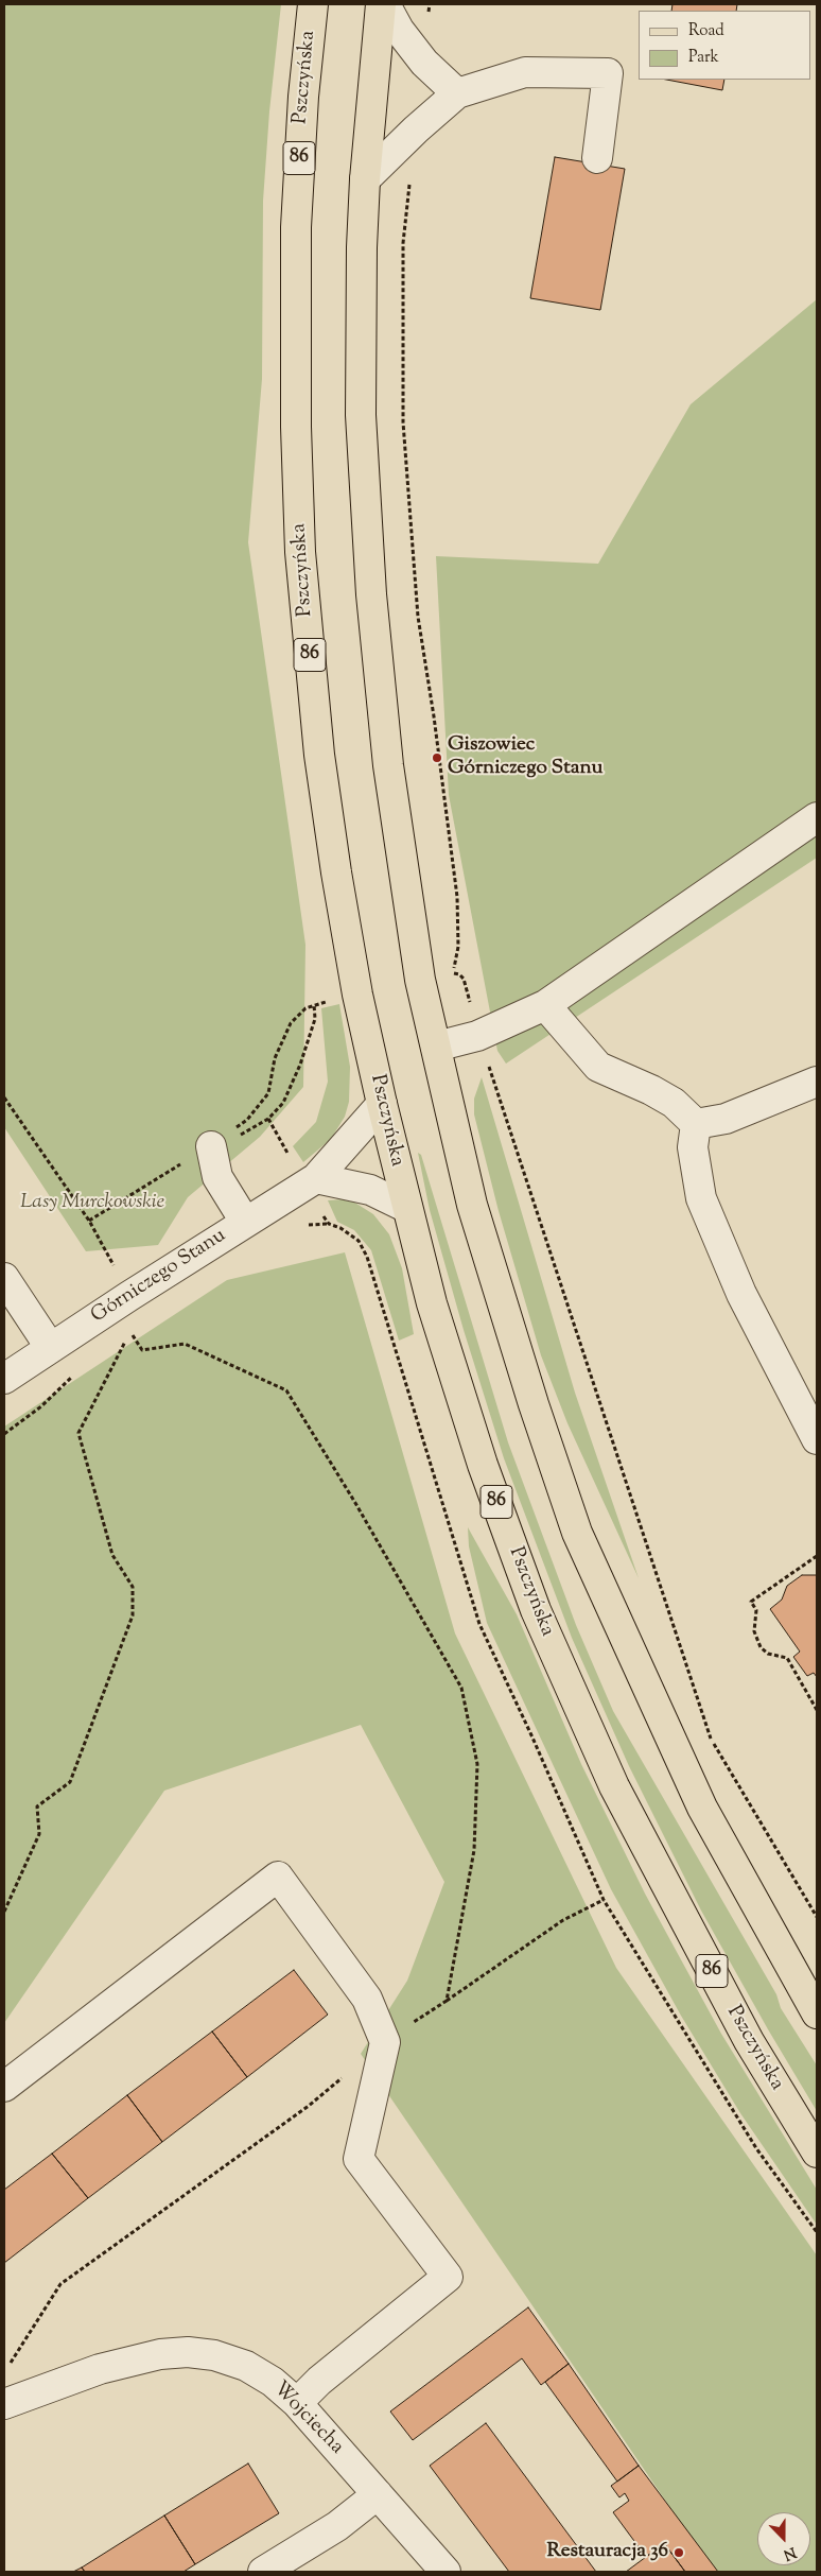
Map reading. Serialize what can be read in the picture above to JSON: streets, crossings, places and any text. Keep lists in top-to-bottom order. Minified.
{"streets":{"main road":["Pszczyńska","86"],"street":["Górniczego Stanu","Wojciecha"]},"crossings":[["Pszczyńska","Górniczego Stanu"]],"parks":["Lasy Murckowskie"],"places":["Giszowiec Górniczego Stanu","Restauracja 36"],"legend":["Road","Park"],"north":"bottom"}
